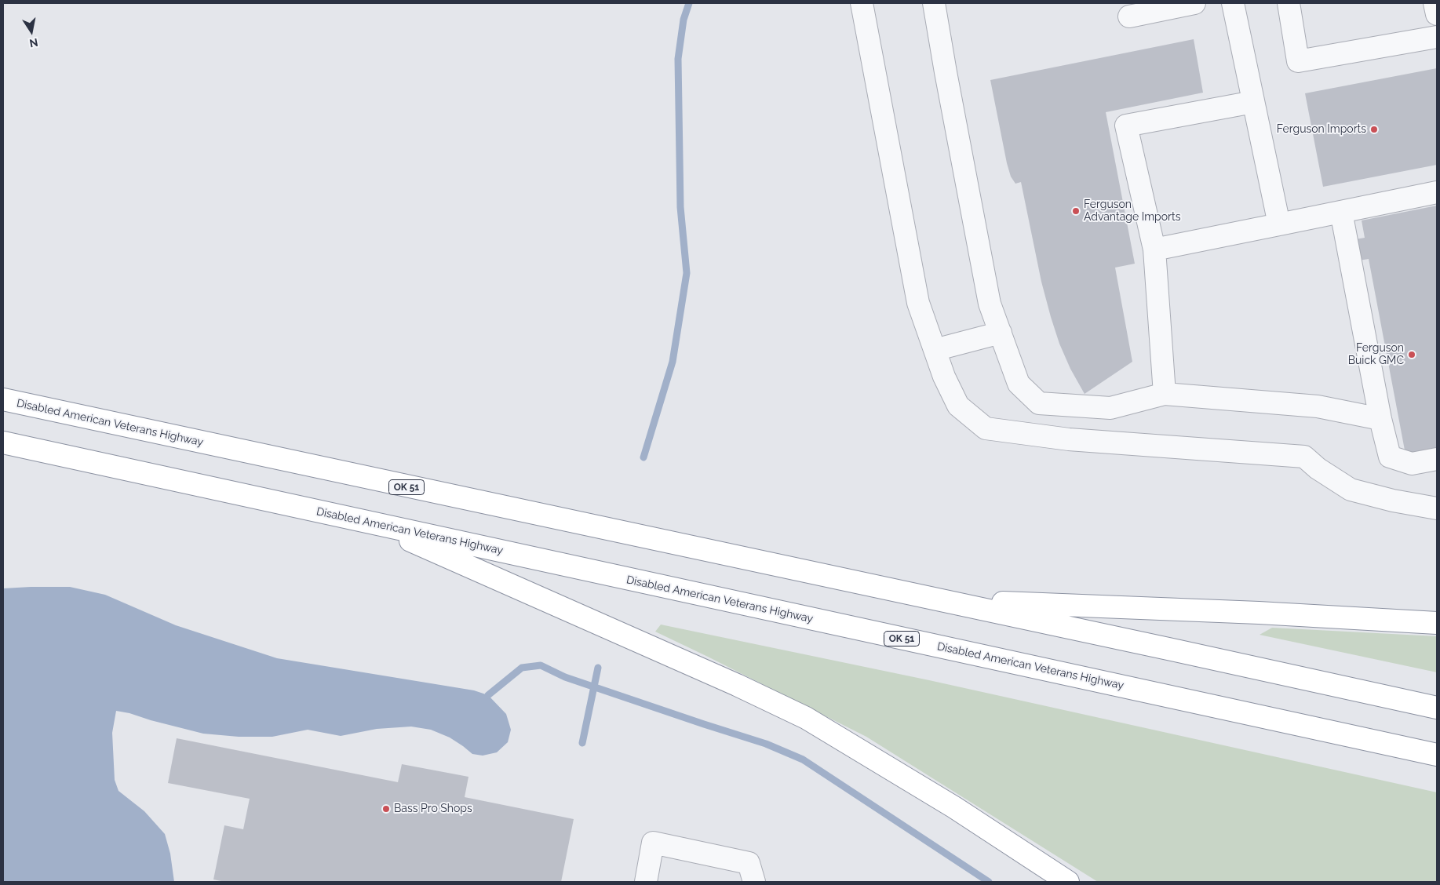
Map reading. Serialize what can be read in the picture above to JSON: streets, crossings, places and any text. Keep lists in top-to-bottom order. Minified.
{"streets":{"highway":["Disabled American Veterans Highway","OK 51"]},"places":["Ferguson Imports","Ferguson Advantage Imports","Ferguson Buick GMC","Bass Pro Shops"],"north":"bottom"}
